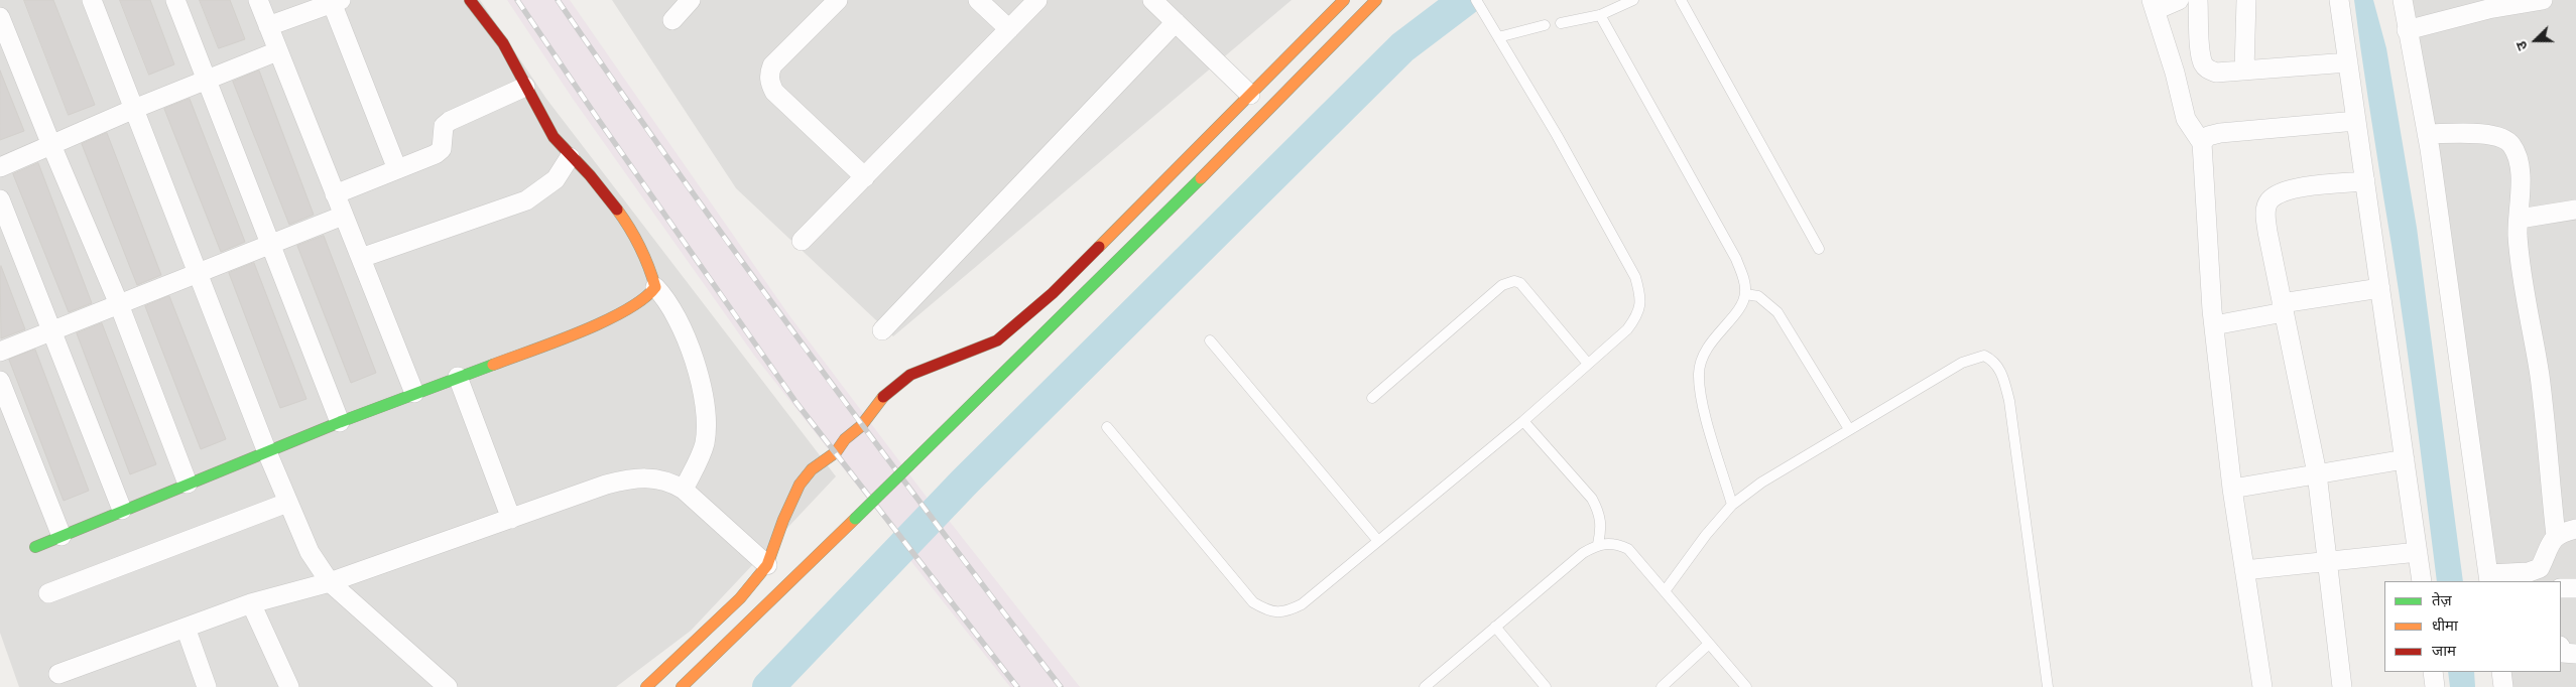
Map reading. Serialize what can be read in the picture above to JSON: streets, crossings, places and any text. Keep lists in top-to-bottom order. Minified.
{"legend":["तेज़","धीमा","जाम"],"north":"left"}
